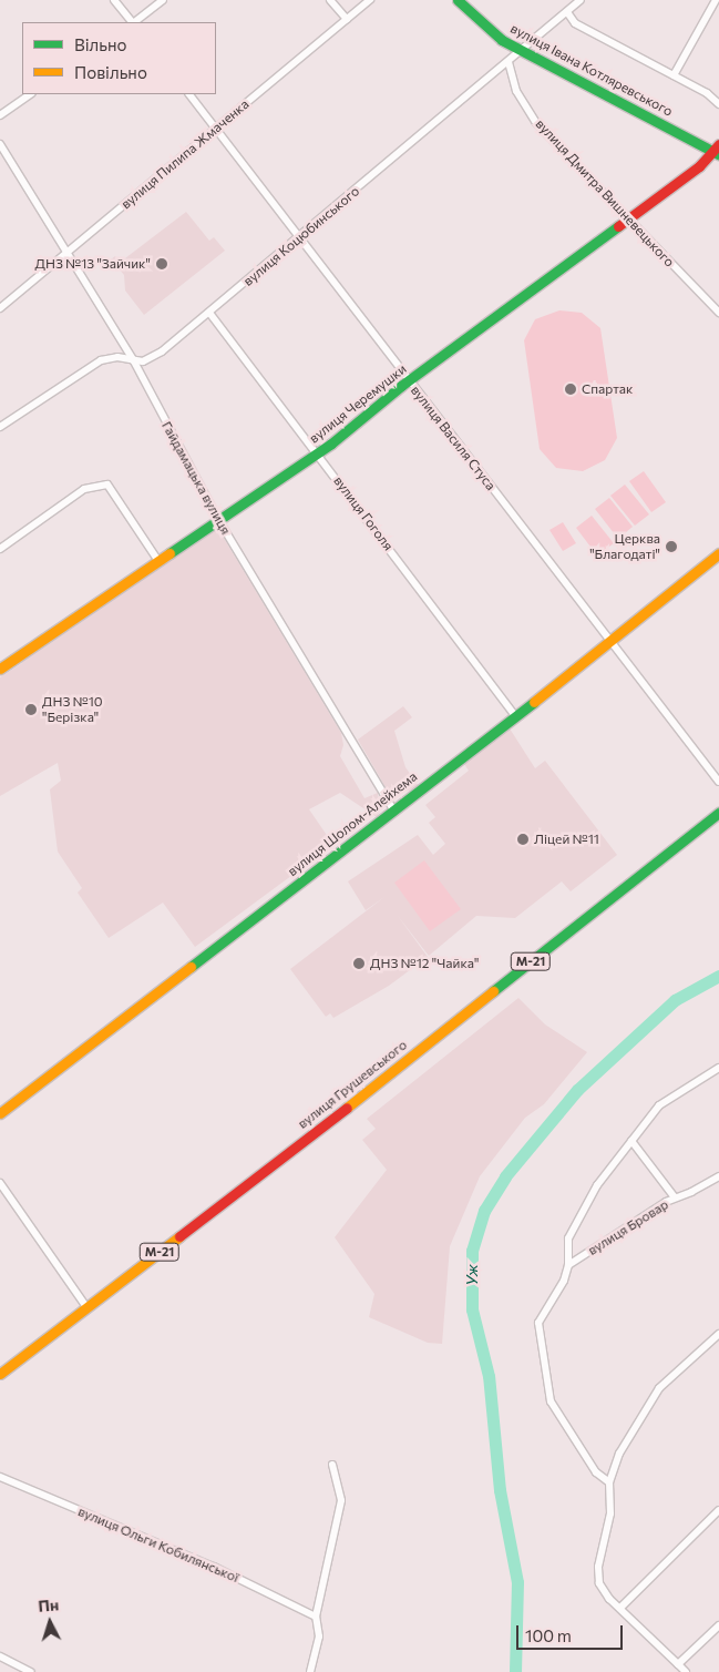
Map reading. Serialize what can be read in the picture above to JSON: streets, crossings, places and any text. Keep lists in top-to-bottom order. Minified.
{"streets":{"main road":["вулиця Івана Котляревського","вулиця Черемушки","вулиця Шолом-Алейхема","М-21","вулиця Грушевського"],"street":["вулиця Пилипа Жмаченка","вулиця Дмитра Вишневецького","вулиця Коцюбинського","вулиця Василя Стуса","Гайдамацька вулиця","вулиця Гоголя","вулиця Бровар","вулиця Ольги Кобилянської"]},"crossings":[["вулиця Івана Котляревського","вулиця Коцюбинського"],["вулиця Івана Котляревського","вулиця Черемушки"],["вулиця Пилипа Жмаченка","вулиця Василя Стуса"],["вулиця Пилипа Жмаченка","Гайдамацька вулиця"],["вулиця Дмитра Вишневецького","вулиця Коцюбинського"],["вулиця Дмитра Вишневецького","вулиця Черемушки"],["вулиця Коцюбинського","вулиця Василя Стуса"],["вулиця Коцюбинського","Гайдамацька вулиця"],["вулиця Коцюбинського","вулиця Гоголя"],["вулиця Черемушки","вулиця Василя Стуса"],["вулиця Черемушки","Гайдамацька вулиця"],["вулиця Черемушки","вулиця Гоголя"],["вулиця Василя Стуса","вулиця Шолом-Алейхема"],["Гайдамацька вулиця","вулиця Шолом-Алейхема"],["вулиця Гоголя","вулиця Шолом-Алейхема"]],"water":["Уж"],"places":["ДНЗ №13 \"Зайчик\"","Спартак","Церква \"Благодаті\"","ДНЗ №10 \"Берізка\"","Ліцей №11","ДНЗ №12 \"Чайка\""],"legend":["Вільно","Повільно"],"scale_bar":"100 m","north":"top"}
